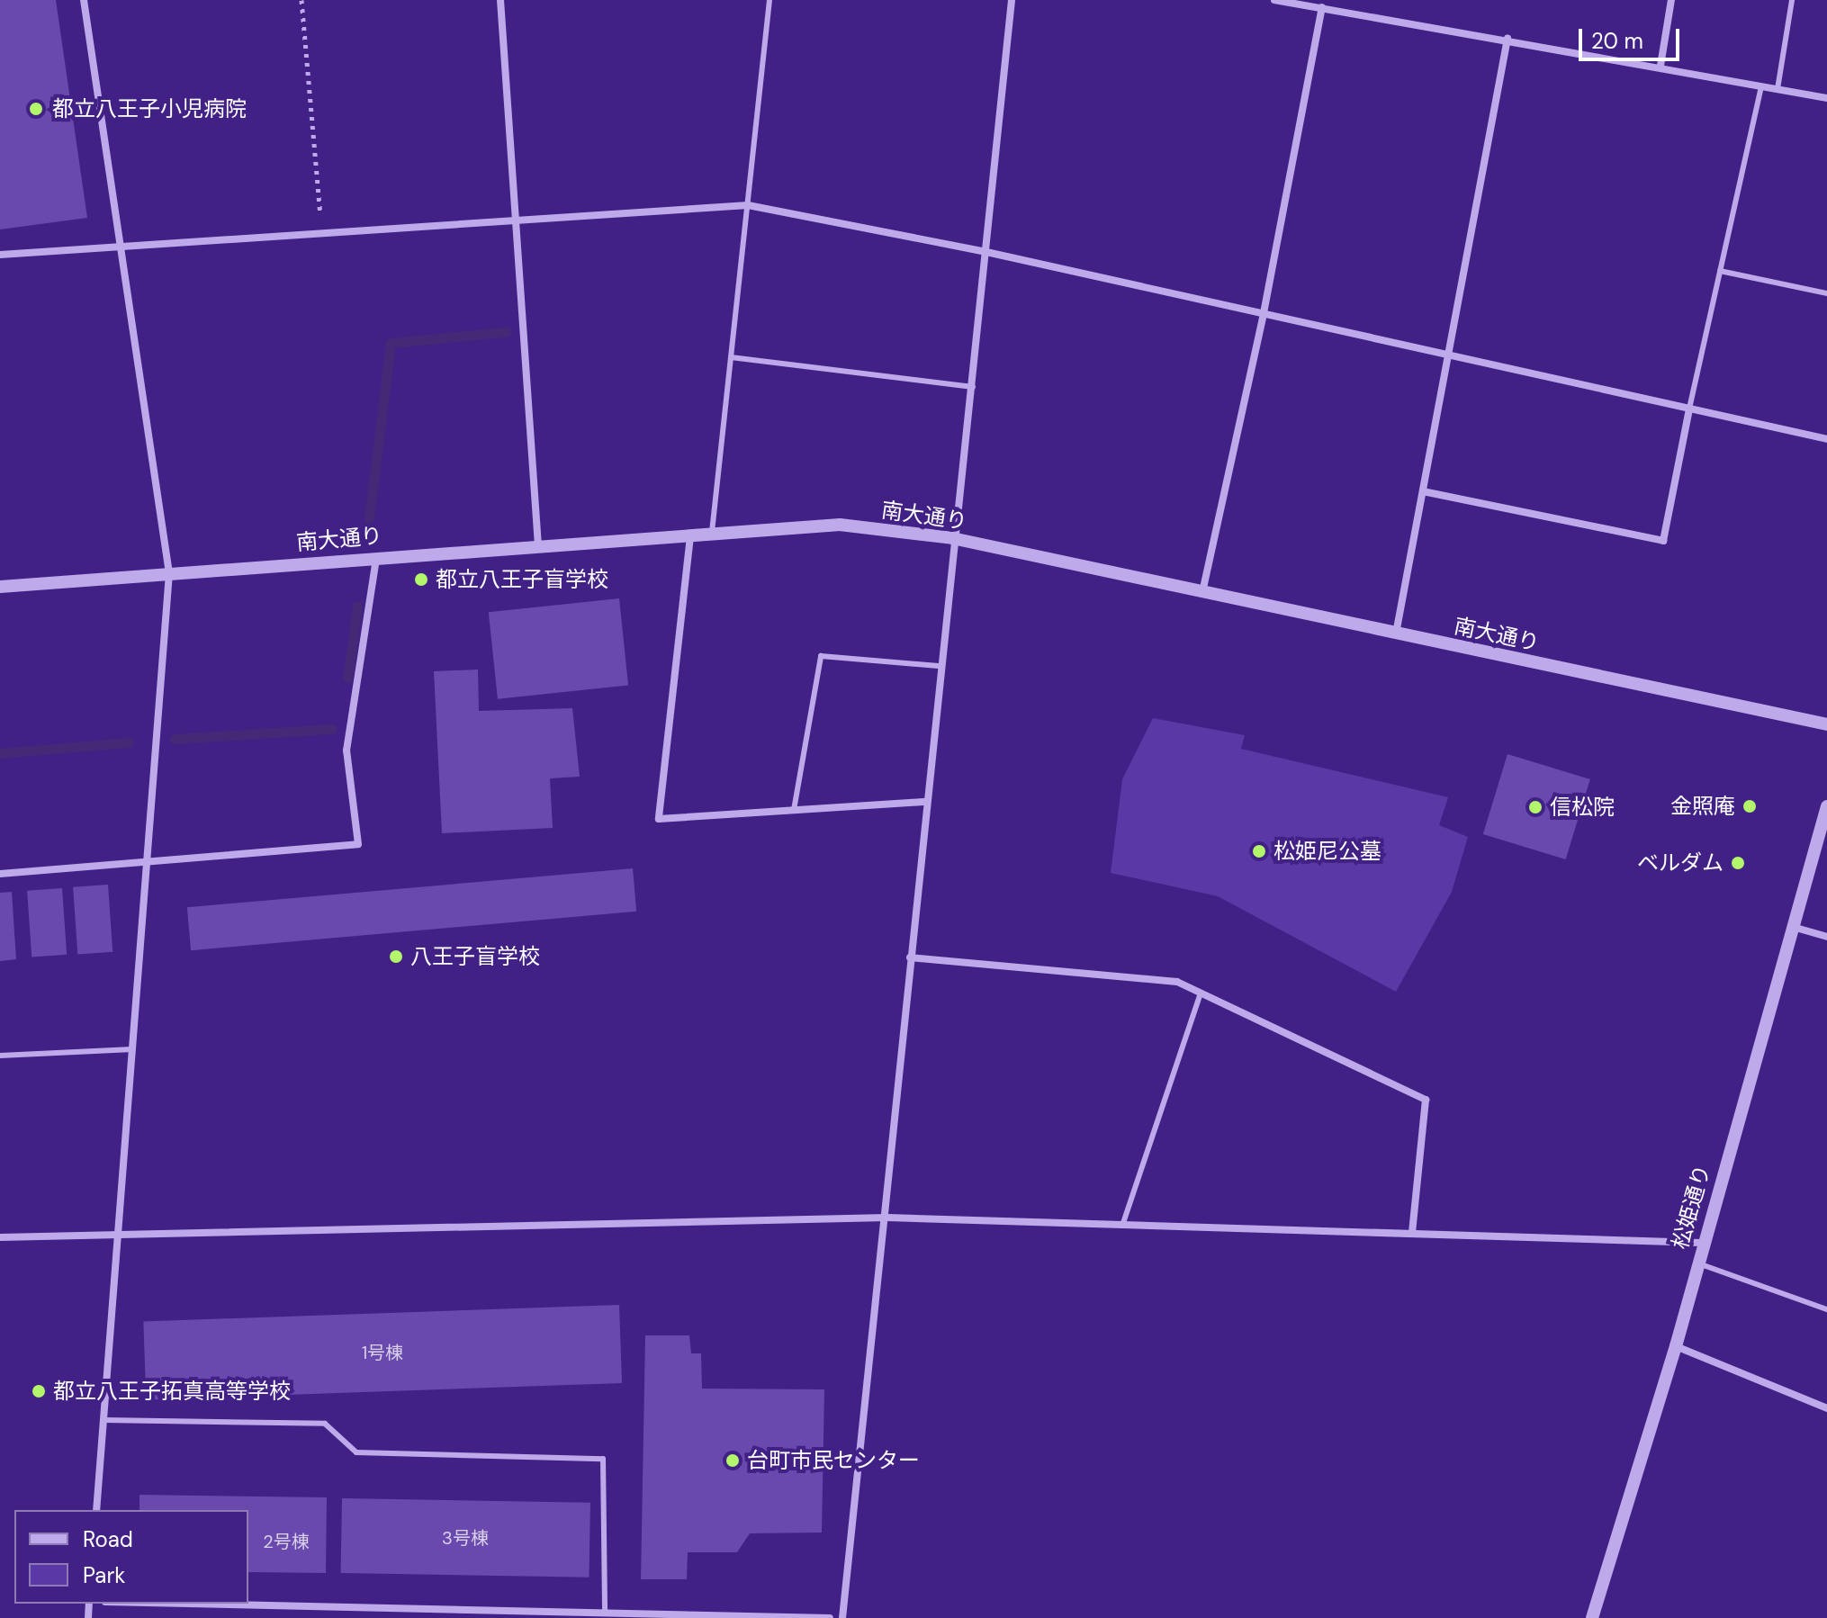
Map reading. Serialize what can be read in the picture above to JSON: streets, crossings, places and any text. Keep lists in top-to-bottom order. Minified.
{"streets":{"street":["南大通り","松姫通り"]},"places":["都立八王子小児病院","都立八王子盲学校","金照庵","信松院","松姫尼公墓","ベルダム","八王子盲学校","都立八王子拓真高等学校","台町市民センター"],"house_numbers":["1号棟","3号棟","2号棟"],"legend":["Road","Park"],"scale_bar":"20 m"}
